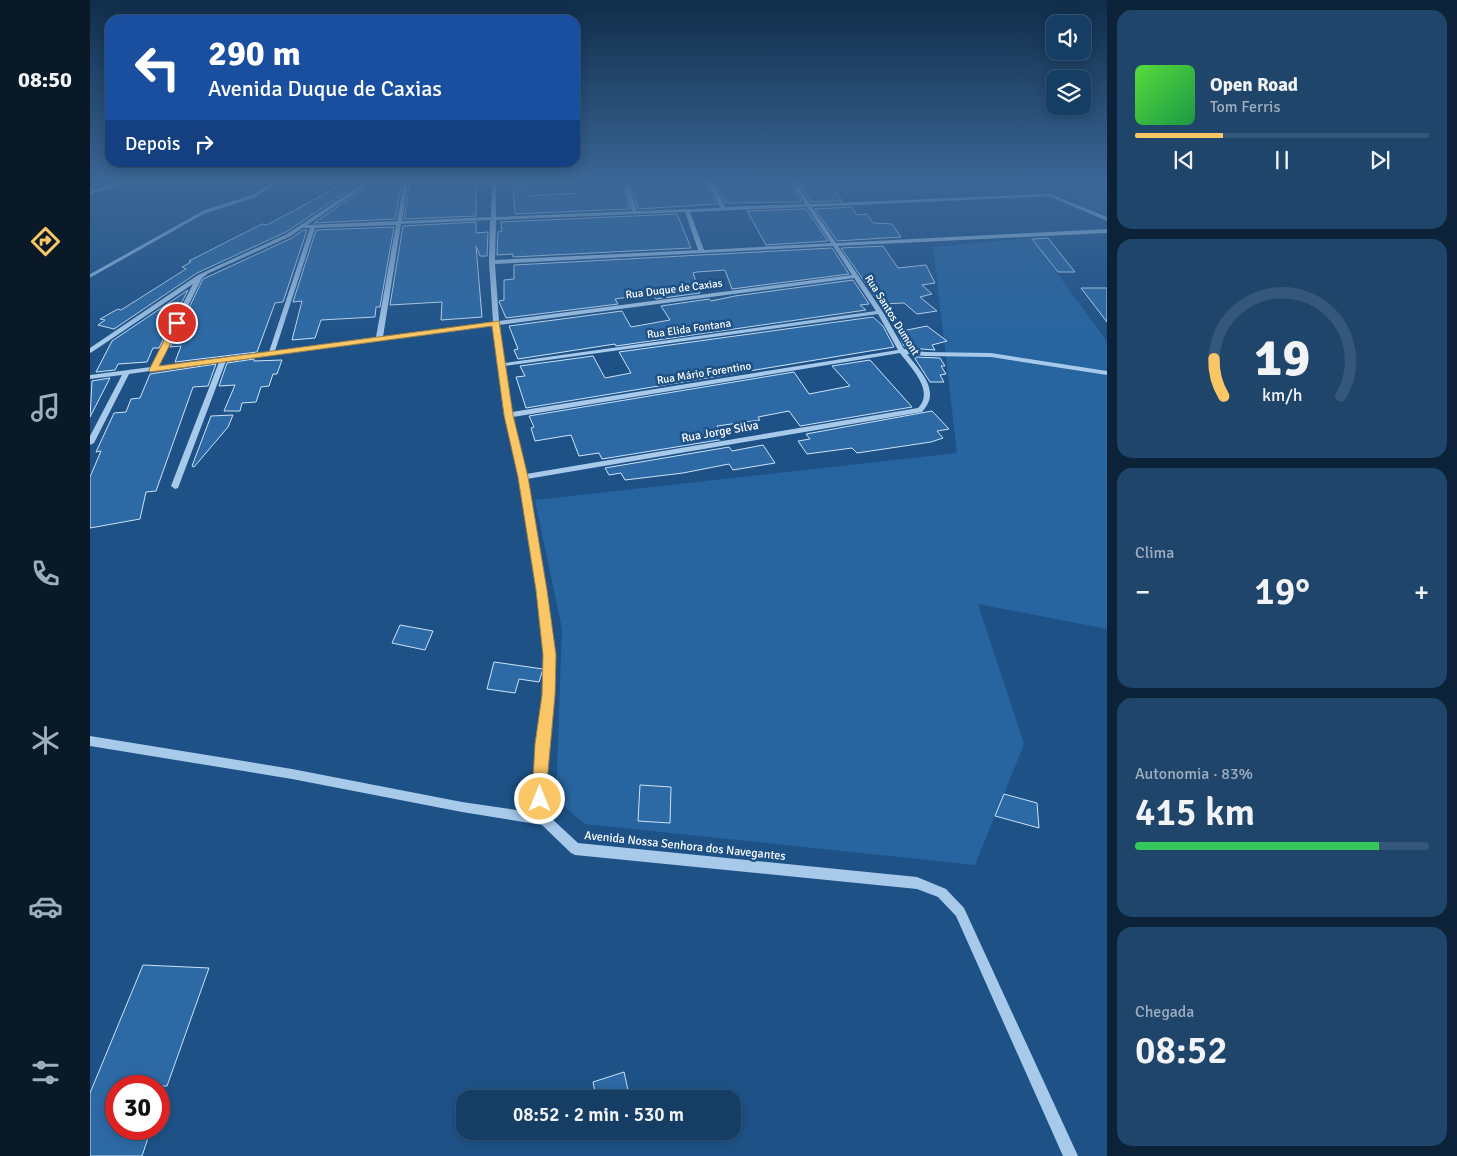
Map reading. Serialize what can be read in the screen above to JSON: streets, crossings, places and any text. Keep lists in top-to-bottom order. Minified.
{"streets":{"street":["Rua Duque de Caxias","Rua Santos Dumont","Rua Elida Fontana","Rua Mário Forentino","Rua Jorge Silva","Avenida Nossa Senhora dos Navegantes"]},"crossings":[["Rua Duque de Caxias","Rua Santos Dumont"],["Rua Santos Dumont","Rua Elida Fontana"],["Rua Santos Dumont","Rua Mário Forentino"],["Rua Santos Dumont","Rua Jorge Silva"]],"page":{"tabs":"08:50","turn":["290 m","Avenida Duque de Caxias"],"song":["Open Road","Tom Ferris"],"then":"Depois","tile":["Clima",["Autonomia · 83%","415 km"],["Chegada","08:52"]],"heat":["−","19°","+"],"limit":"30","trip":"08:52 · 2 min · 530 m","gauge":["19","km/h"]}}
